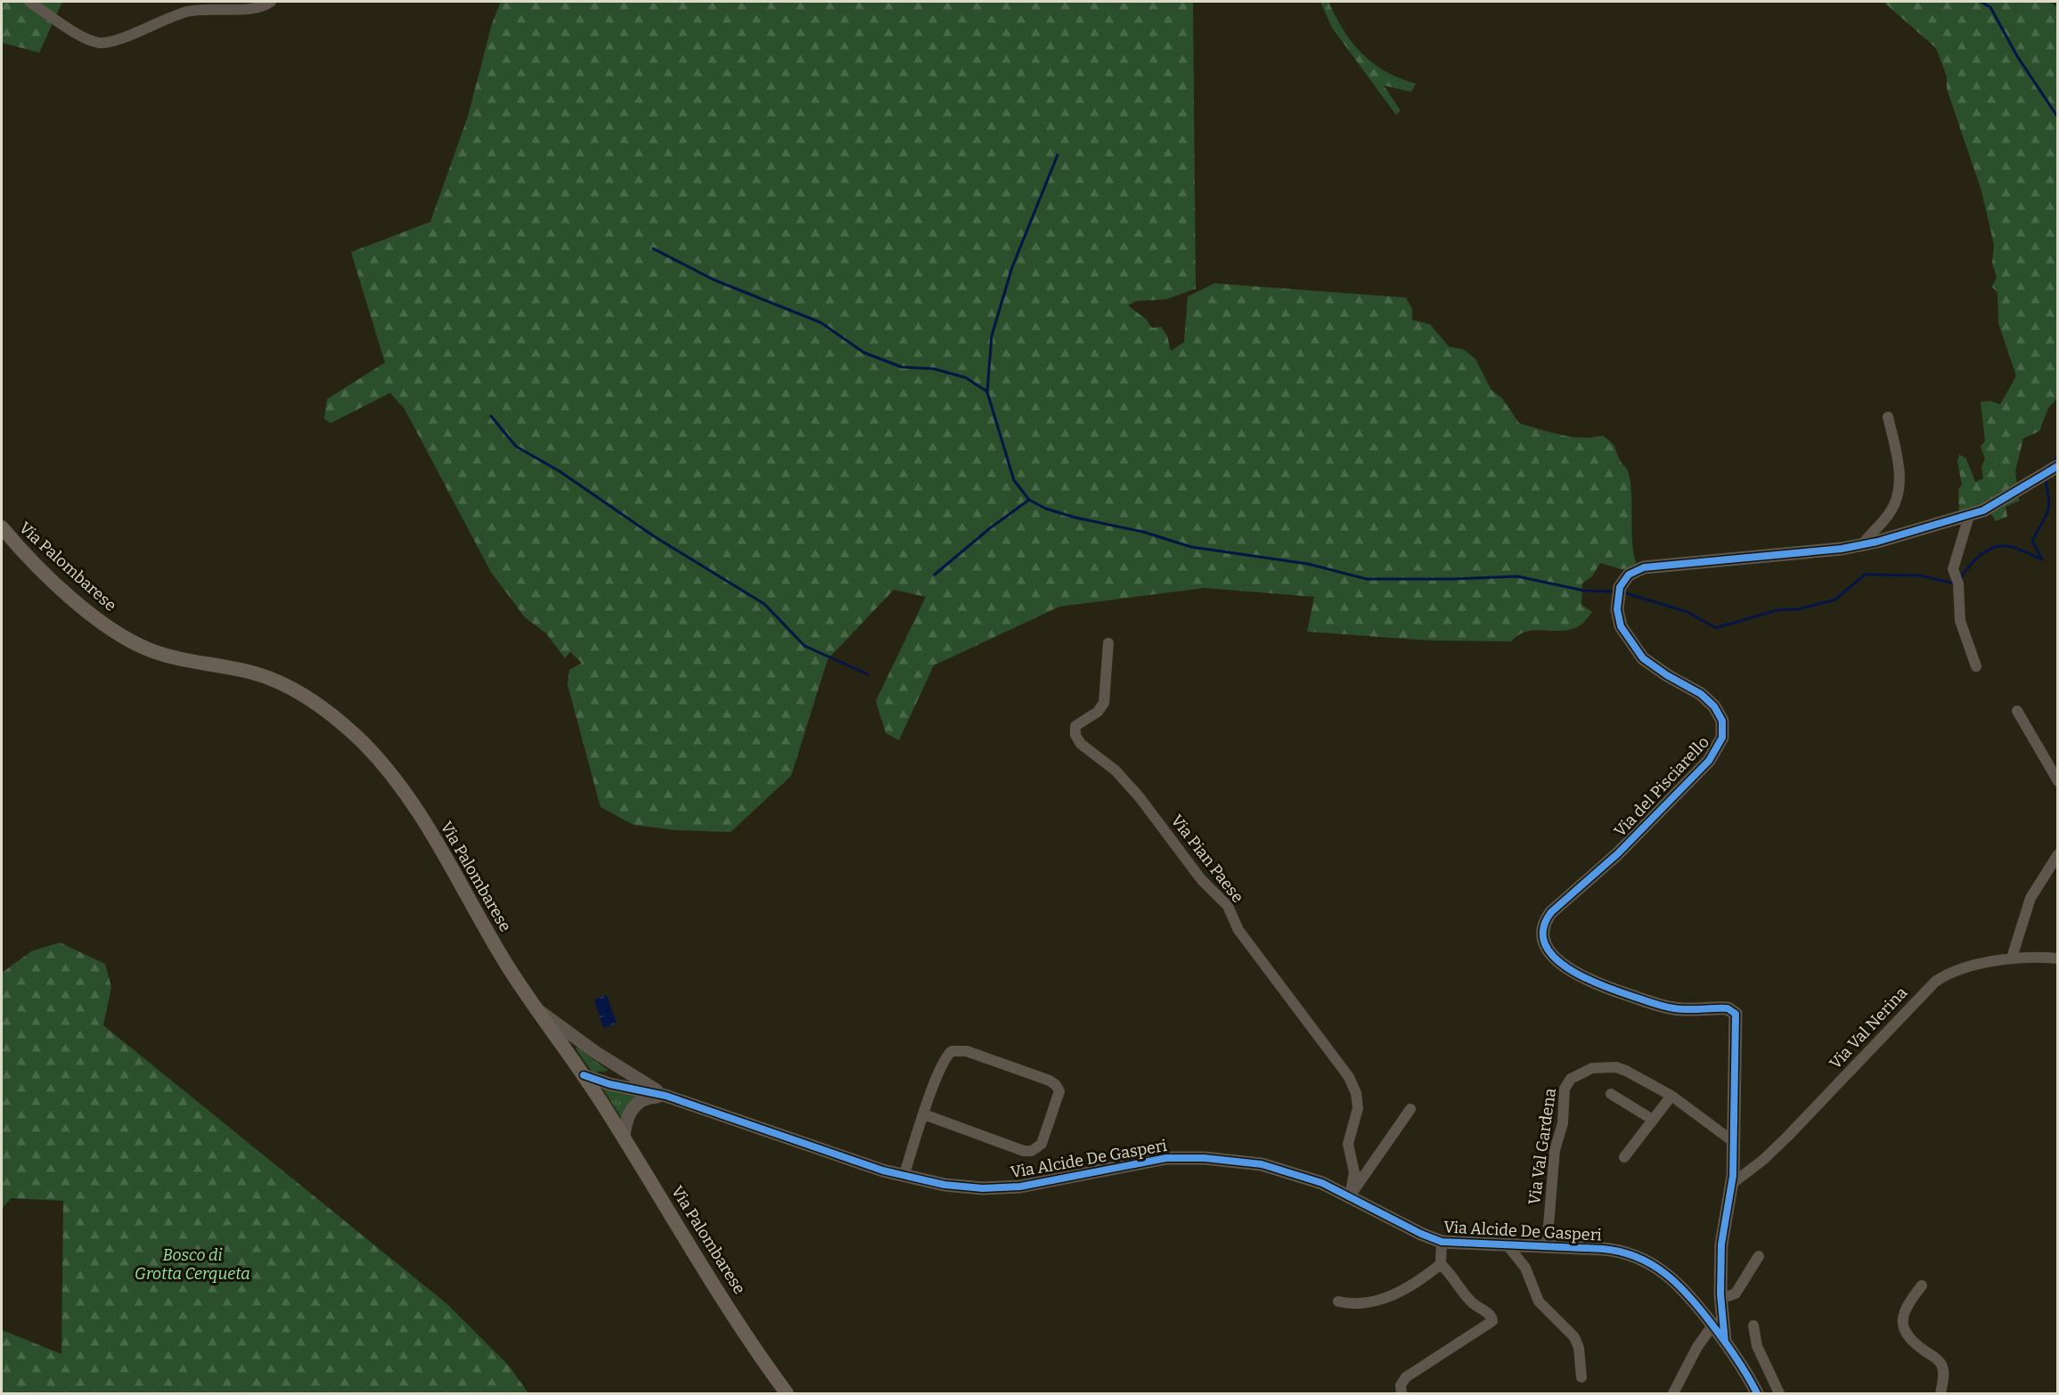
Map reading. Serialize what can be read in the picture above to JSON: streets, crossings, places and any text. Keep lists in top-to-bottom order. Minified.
{"streets":{"main road":["Via Palombarese"],"street":["Via del Pisciarello","Via Pian Paese","Via Val Nerina","Via Val Gardena","Via Alcide De Gasperi"]},"crossings":[["Via Palombarese","Via Alcide De Gasperi"],["Via del Pisciarello","Via Val Nerina"],["Via del Pisciarello","Via Val Gardena"],["Via del Pisciarello","Via Alcide De Gasperi"],["Via Pian Paese","Via Alcide De Gasperi"],["Via Val Gardena","Via Alcide De Gasperi"]],"parks":["Bosco di Grotta Cerqueta"]}
